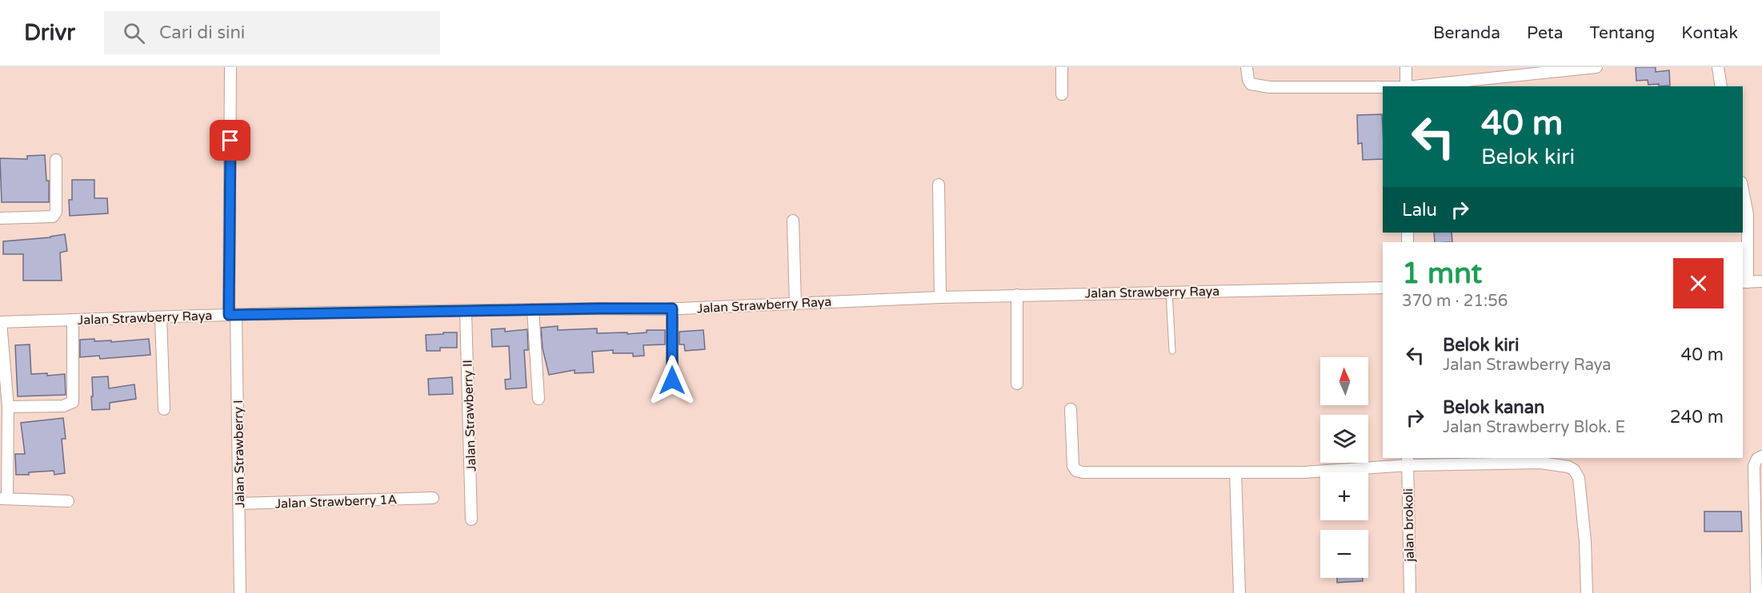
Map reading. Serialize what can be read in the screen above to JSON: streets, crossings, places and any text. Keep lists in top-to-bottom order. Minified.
{"streets":{"street":["Jalan Strawberry Raya","Jalan Strawberry II","Jalan Strawberry I","Jalan Strawberry 1A","jalan brokoli"]},"crossings":[["Jalan Strawberry Raya","Jalan Strawberry II"],["Jalan Strawberry Raya","Jalan Strawberry I"],["Jalan Strawberry I","Jalan Strawberry 1A"]],"north":"top","page":{"header":"Drivr","search":"Cari di sini","nav":["Beranda","Peta","Tentang","Kontak"],"turn":["40 m","Belok kiri"],"then":"Lalu","heading":["1 mnt","370 m · 21:56"],"list":[{"name":"Belok kiri","note":"Jalan Strawberry Raya","value":"40 m"},{"name":"Belok kanan","note":"Jalan Strawberry Blok. E","value":"240 m"}],"map_buttons":["+","−"]}}
